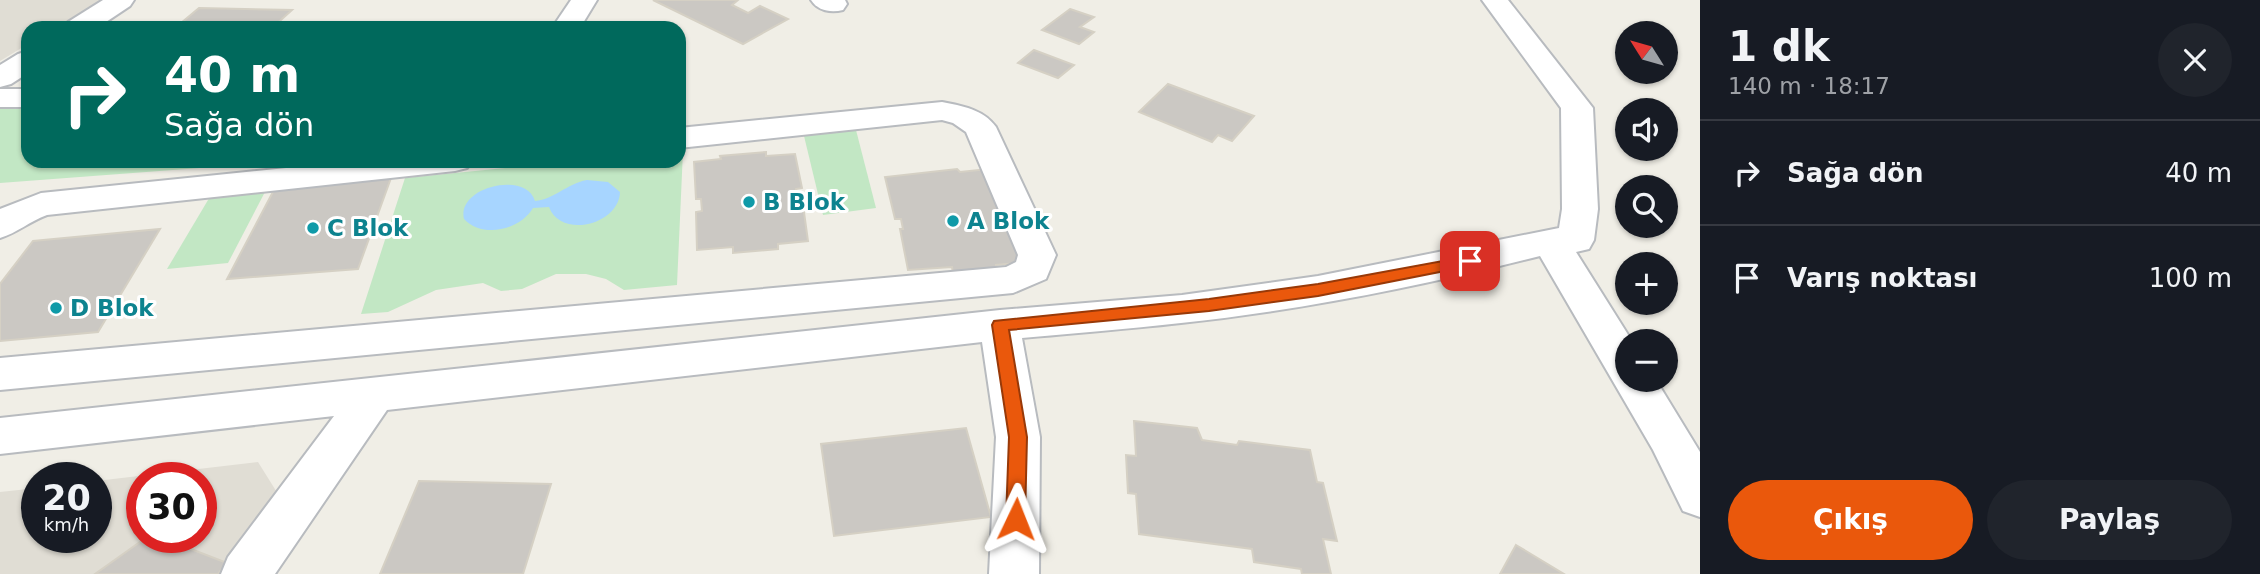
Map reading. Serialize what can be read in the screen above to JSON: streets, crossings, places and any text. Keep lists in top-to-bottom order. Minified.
{"places":["B Blok","A Blok","C Blok","D Blok"],"north":"top left","page":{"heading":["1 dk","140 m · 18:17"],"map_buttons":["+","−"],"turn":["40 m","Sağa dön"],"list":[{"name":"Sağa dön","value":"40 m"},{"name":"Varış noktası","value":"100 m"}],"speed":"20 km/h","limit":"30","buttons":["Çıkış","Paylaş"]}}
